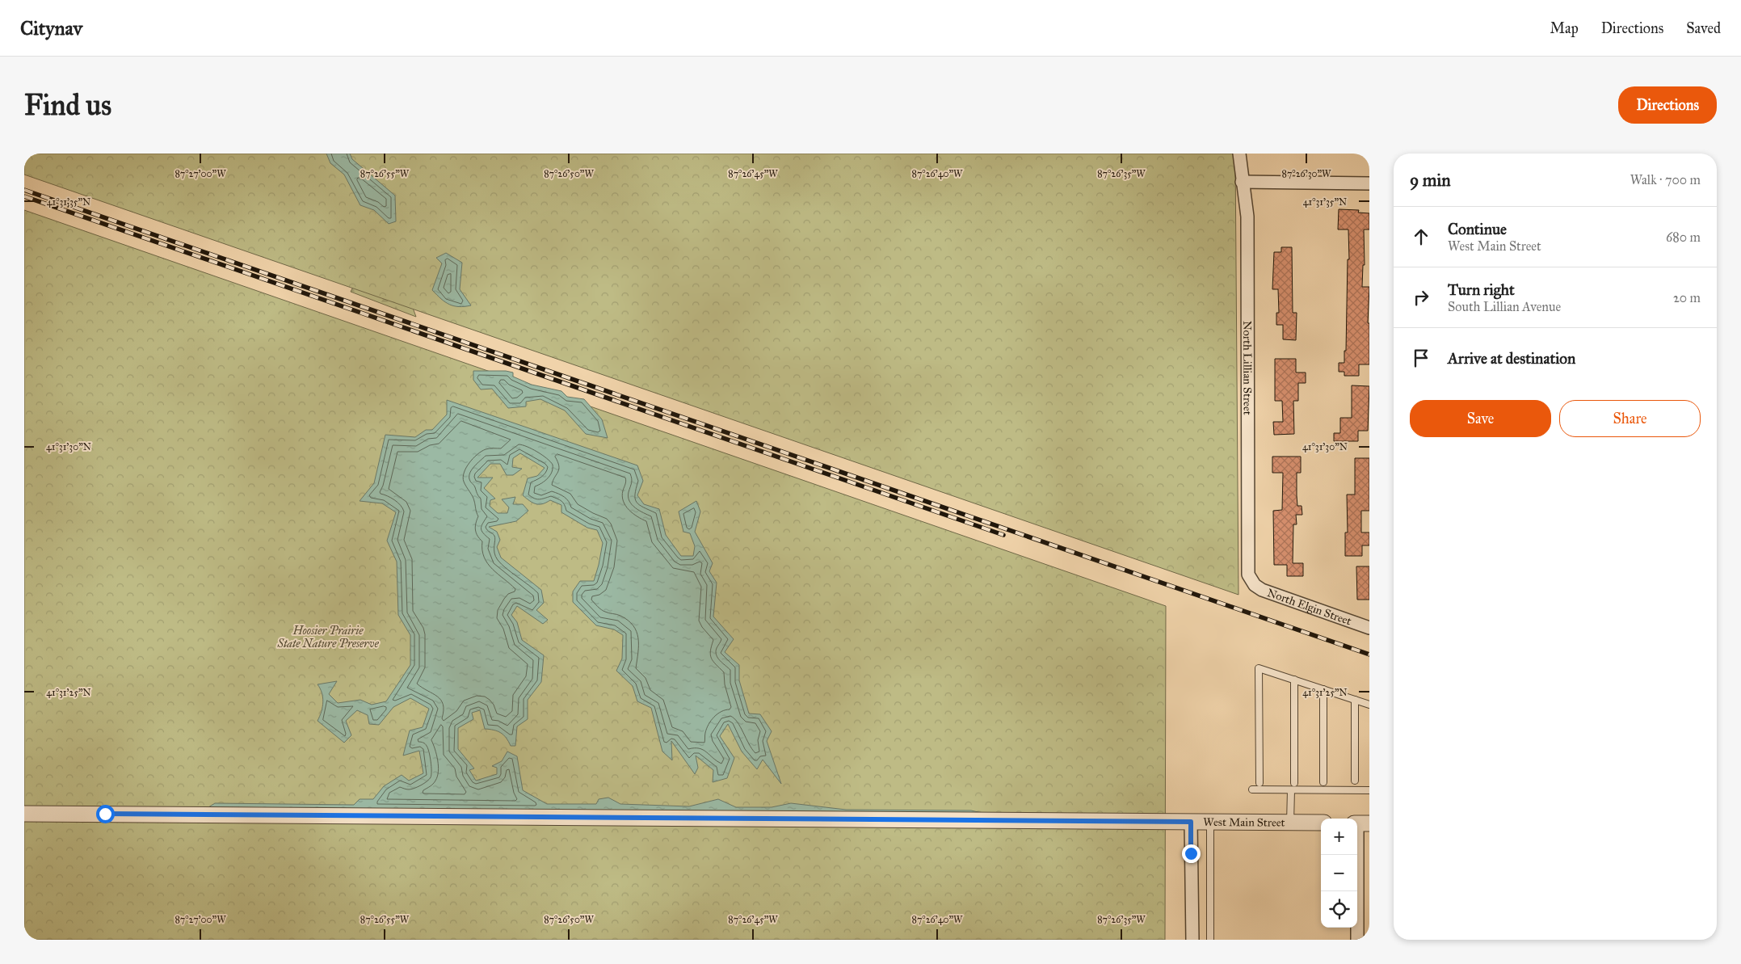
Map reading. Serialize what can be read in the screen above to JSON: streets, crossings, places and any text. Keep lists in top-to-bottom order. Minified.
{"streets":{"street":["North Lillian Street","North Elgin Street","West Main Street"]},"crossings":[["North Lillian Street","North Elgin Street"]],"parks":["Hoosier Prairie State Nature Preserve"],"page":{"header":"Citynav","nav":["Map","Directions","Saved"],"buttons":["Directions",["Save","Share"]],"title":"Find us","heading":["9 min","Walk · 700 m"],"list":[["Continue","West Main Street","680 m"],["Turn right","South Lillian Avenue","20 m"],"Arrive at destination"],"map_buttons":["+","−"]},"coordinates":["87°27'00\"W","87°26'55\"W","87°26'50\"W","87°26'45\"W","87°26'40\"W","87°26'35\"W","87°26'30\"W","41°31'35\"N","41°31'30\"N","41°31'25\"N"]}
